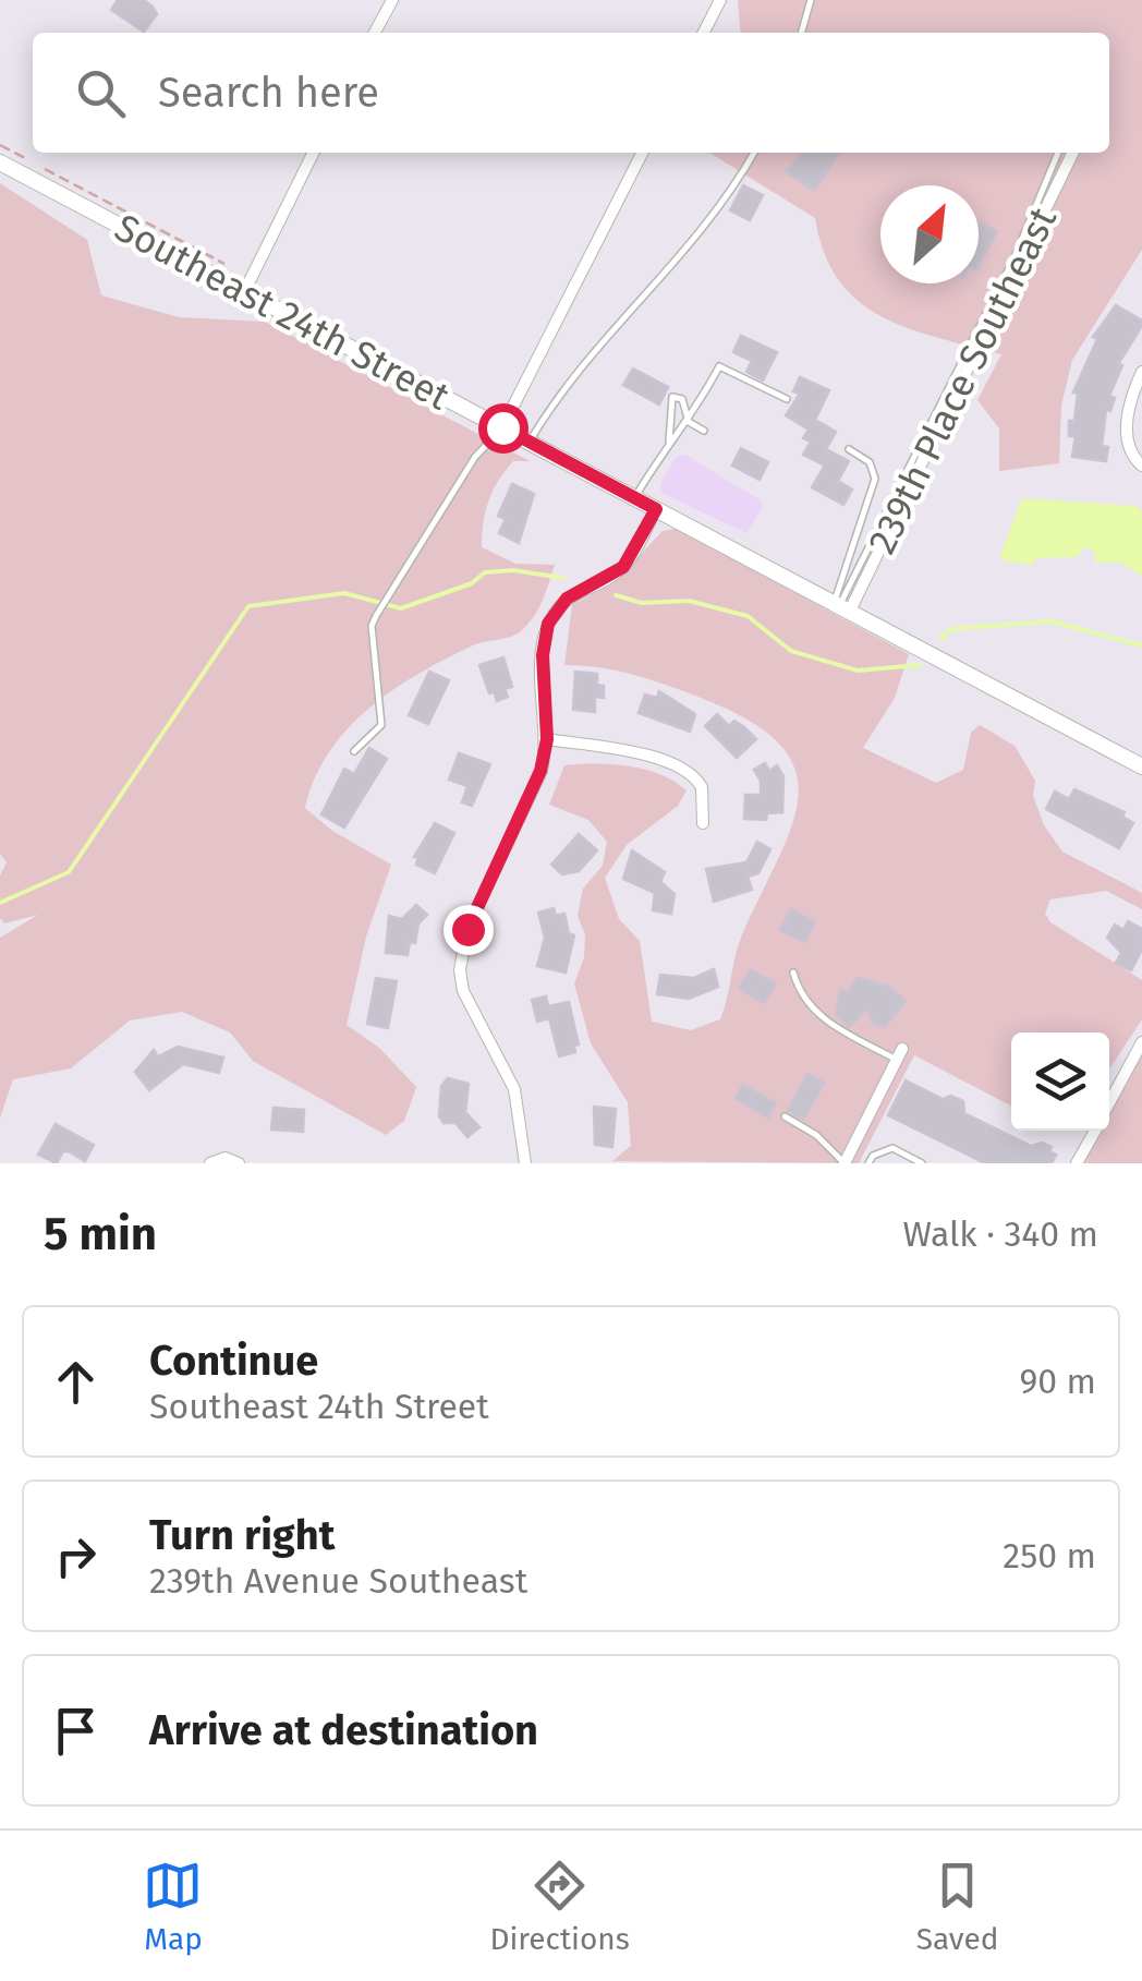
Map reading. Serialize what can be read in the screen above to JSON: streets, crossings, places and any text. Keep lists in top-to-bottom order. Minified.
{"streets":{"street":["Southeast 24th Street","239th Place Southeast"]},"crossings":[["Southeast 24th Street","239th Place Southeast"]],"north":"top right","page":{"search":"Search here","heading":["5 min","Walk · 340 m"],"list":[["Continue","Southeast 24th Street","90 m"],["Turn right","239th Avenue Southeast","250 m"],"Arrive at destination"],"nav":["Map","Directions","Saved"]}}
